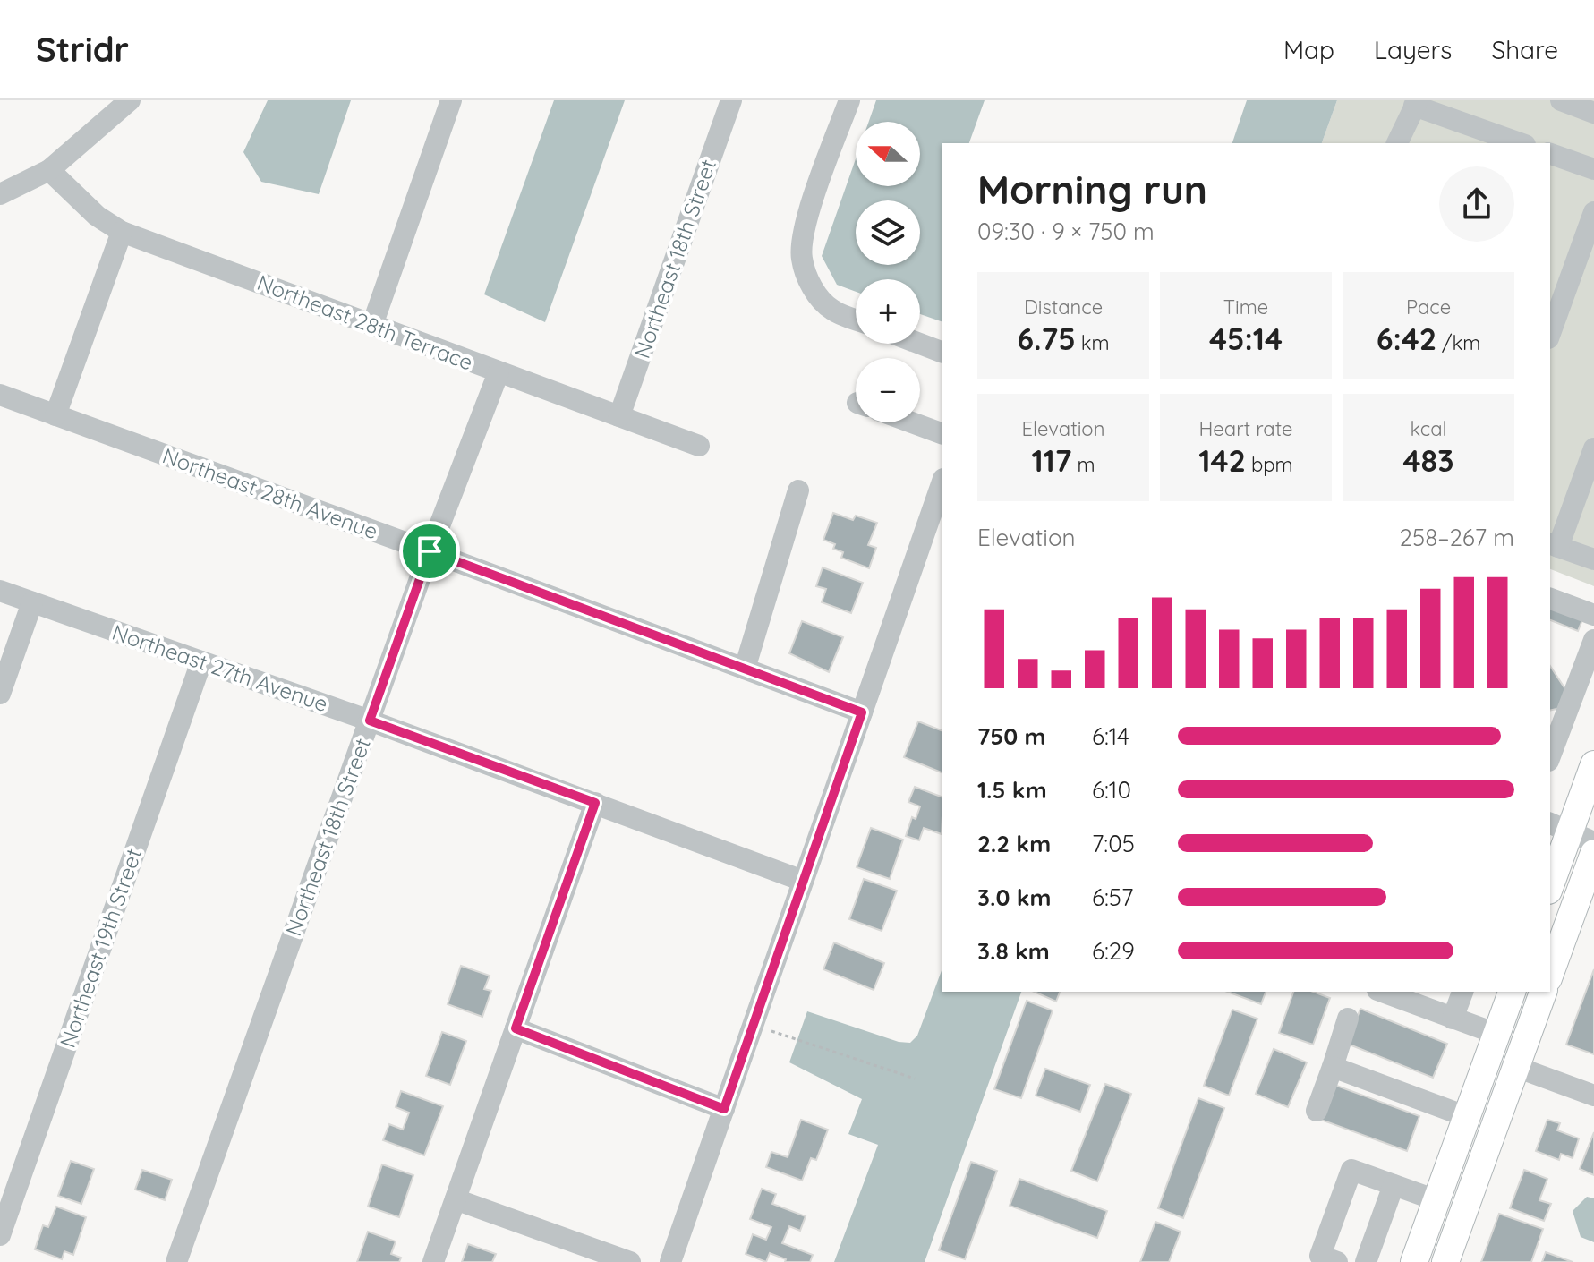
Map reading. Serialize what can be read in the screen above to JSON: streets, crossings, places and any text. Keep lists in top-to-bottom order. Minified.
{"streets":{"street":["Northeast 18th Street","Northeast 28th Terrace","Northeast 28th Avenue","Northeast 27th Avenue","Northeast 19th Street"]},"crossings":[["Northeast 18th Street","Northeast 28th Terrace"],["Northeast 18th Street","Northeast 28th Avenue"],["Northeast 18th Street","Northeast 27th Avenue"],["Northeast 27th Avenue","Northeast 19th Street"]],"north":"left","page":{"header":"Stridr","nav":["Map","Layers","Share"],"map_buttons":["+","−"],"heading":["Morning run","09:30 · 9 × 750 m"],"stats":[["Distance","6.75 km"],["Time","45:14"],["Pace","6:42 /km"],["Elevation","117 m"],["Heart rate","142 bpm"],["kcal","483"]],"chart":["Elevation","258–267 m"],"list":[{"name":"750 m","note":"6:14"},{"name":"1.5 km","note":"6:10"},{"name":"2.2 km","note":"7:05"},{"name":"3.0 km","note":"6:57"},{"name":"3.8 km","note":"6:29"}]}}
